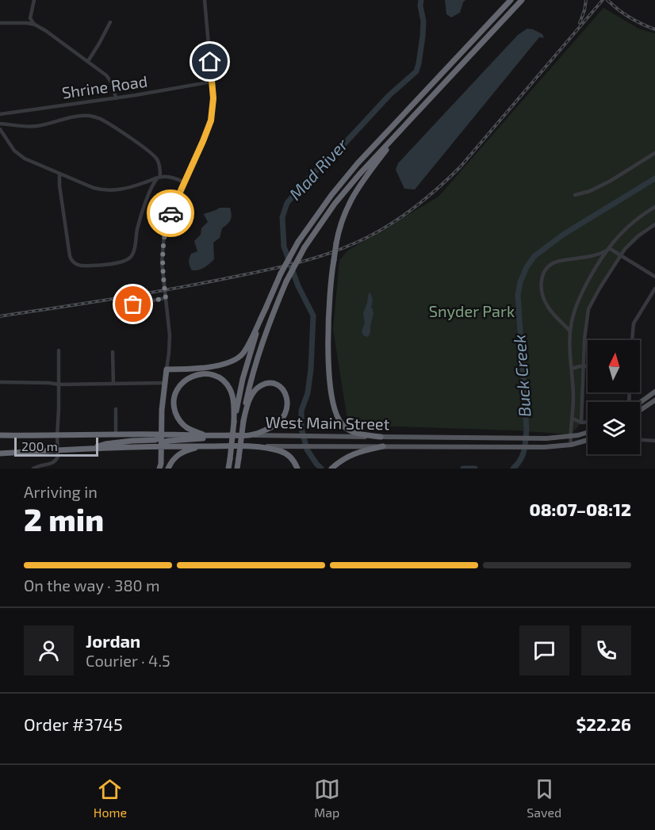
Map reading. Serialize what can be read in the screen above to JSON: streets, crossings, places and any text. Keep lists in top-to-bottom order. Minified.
{"streets":{"highway":["West Main Street"],"street":["Shrine Road"]},"water":["Mad River","Buck Creek"],"parks":["Snyder Park"],"scale_bar":"200 m","north":"top","page":{"scale":"200 m","heading":["2 min","Arriving in","08:07–08:12"],"panel":["Jordan","Courier · 4.5","Order #3745","$22.26"],"bar":"On the way · 380 m","tabs":["Home","Map","Saved"]}}
